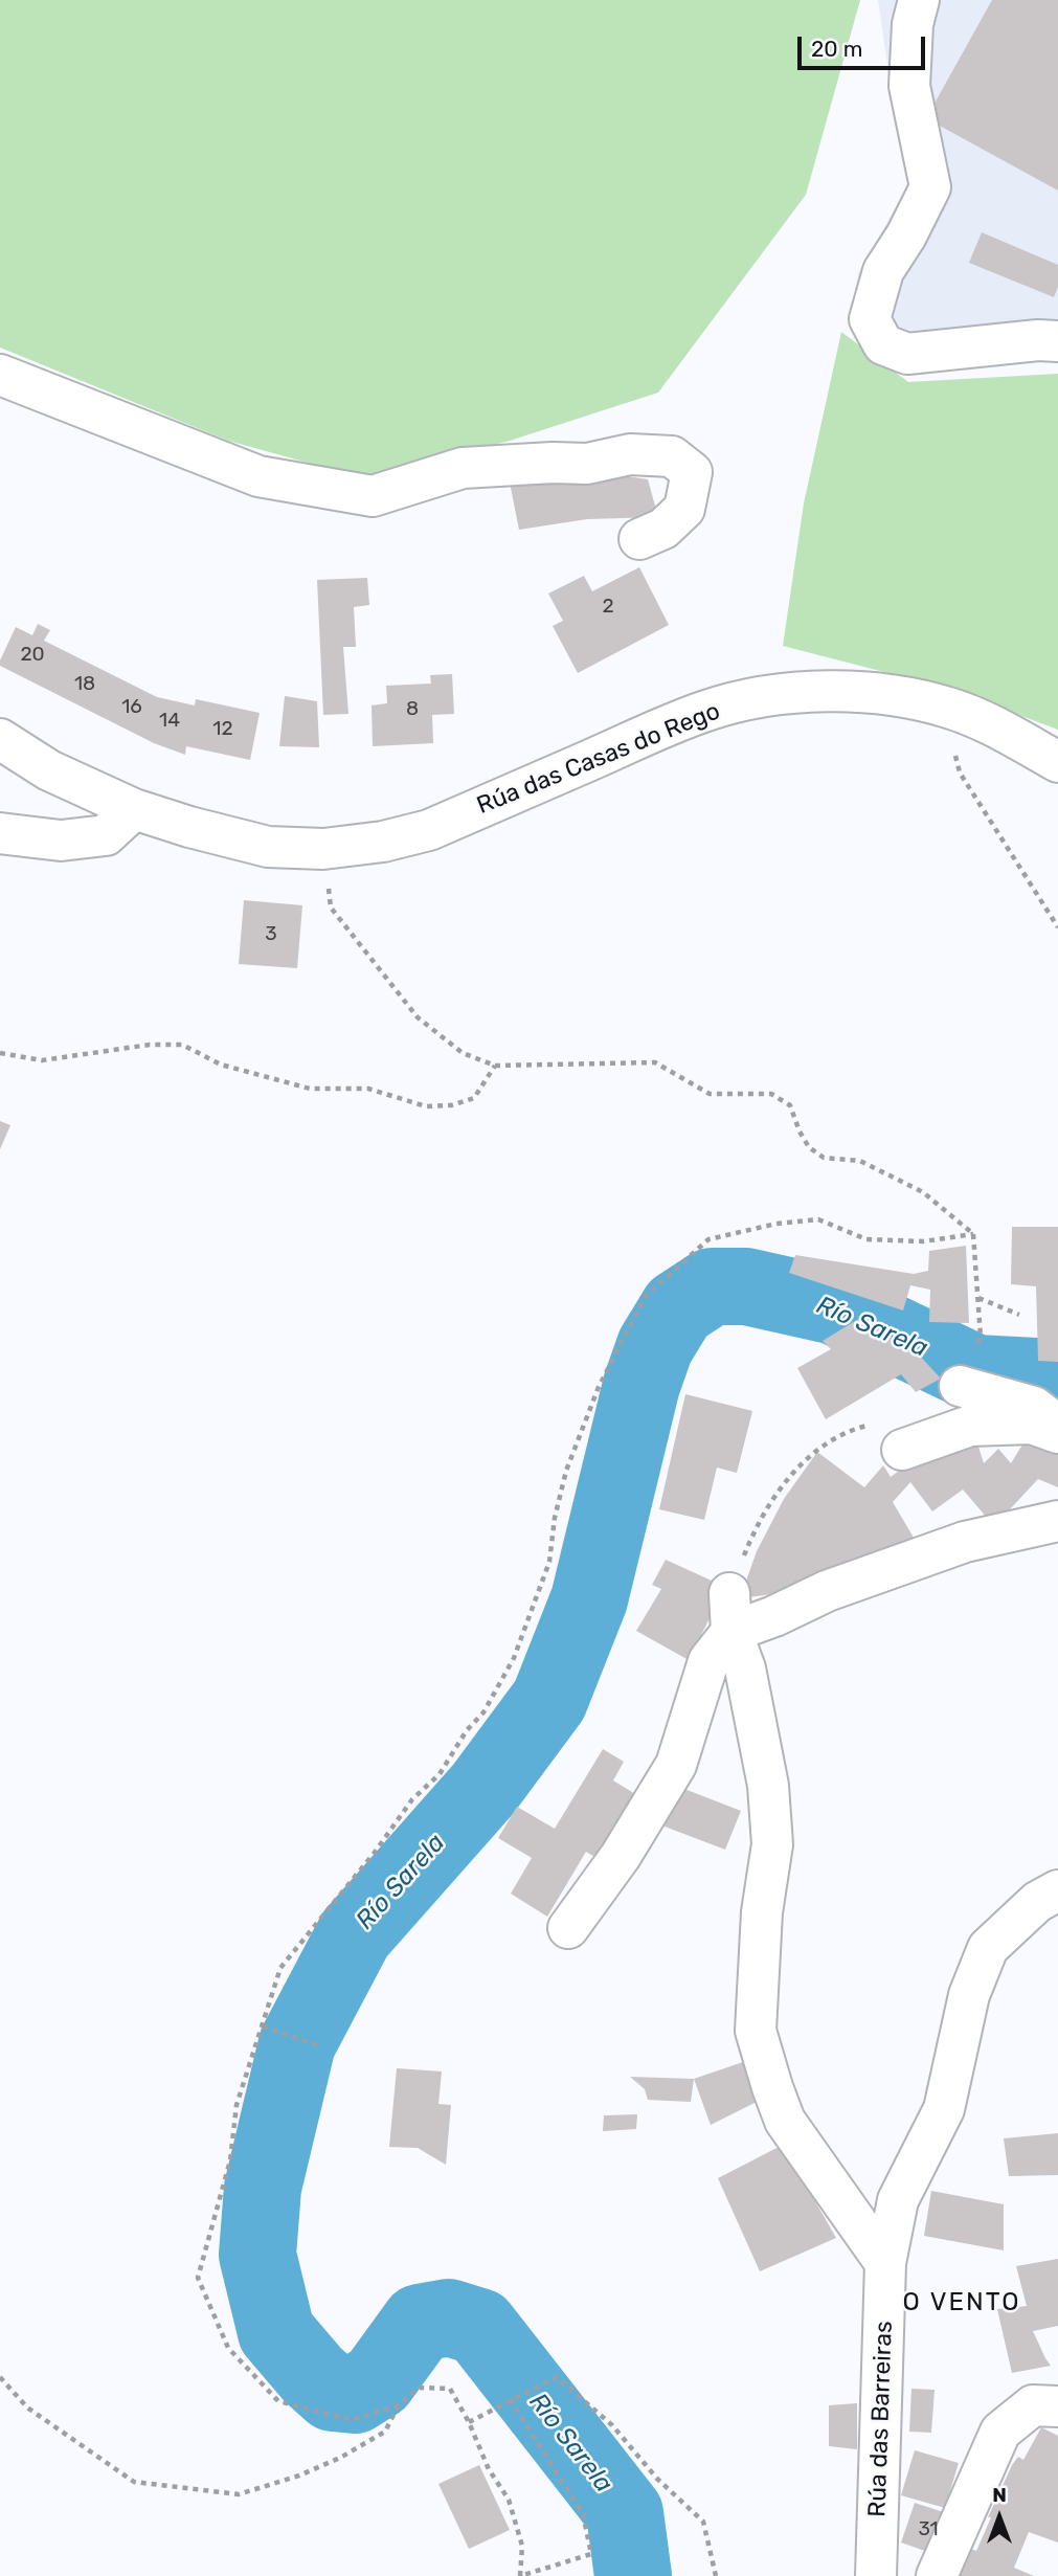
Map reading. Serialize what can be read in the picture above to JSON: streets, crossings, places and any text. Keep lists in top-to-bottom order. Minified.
{"streets":{"street":["Rúa das Casas do Rego","Rúa das Barreiras"]},"districts":["O VENTO"],"water":["Río Sarela"],"house_numbers":["2","20","18","16","8","14","12","3","31"],"scale_bar":"20 m","north":"top"}
